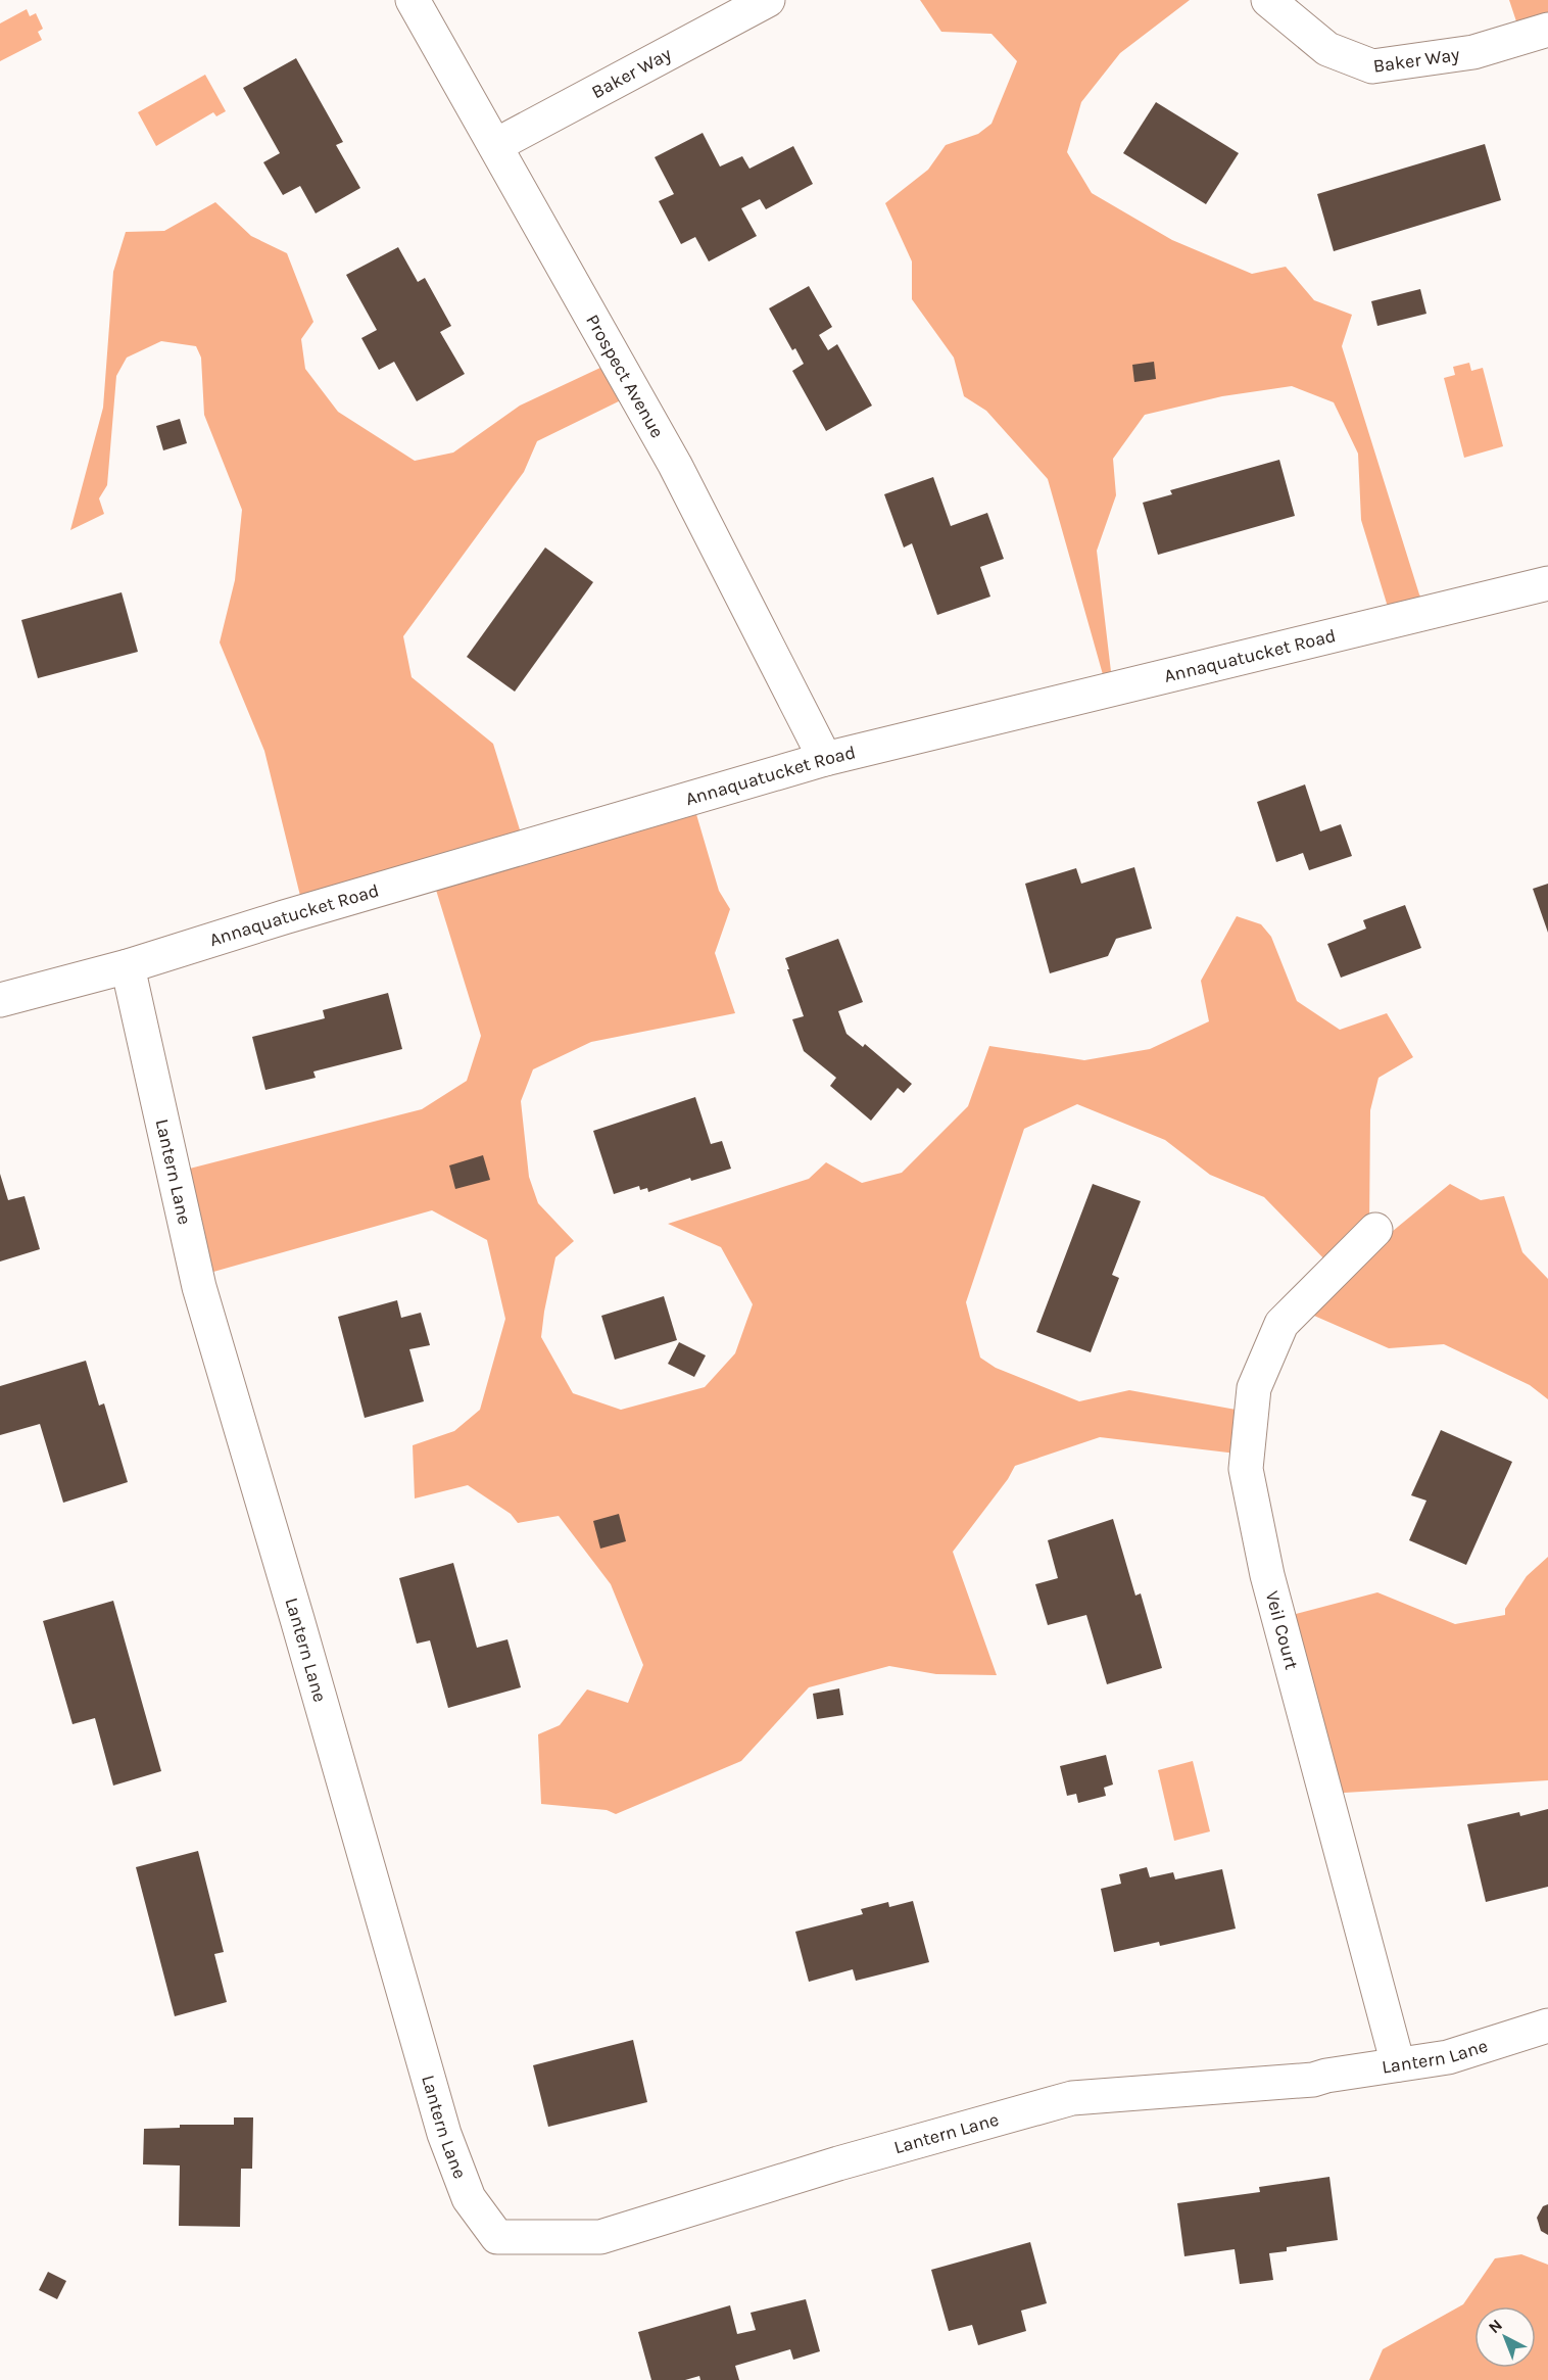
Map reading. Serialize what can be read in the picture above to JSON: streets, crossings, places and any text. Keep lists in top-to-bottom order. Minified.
{"streets":{"street":["Baker Way","Prospect Avenue","Annaquatucket Road","Lantern Lane","Veil Court"]},"crossings":[["Baker Way","Prospect Avenue"],["Prospect Avenue","Annaquatucket Road"],["Annaquatucket Road","Lantern Lane"],["Lantern Lane","Veil Court"]],"north":"top left"}
